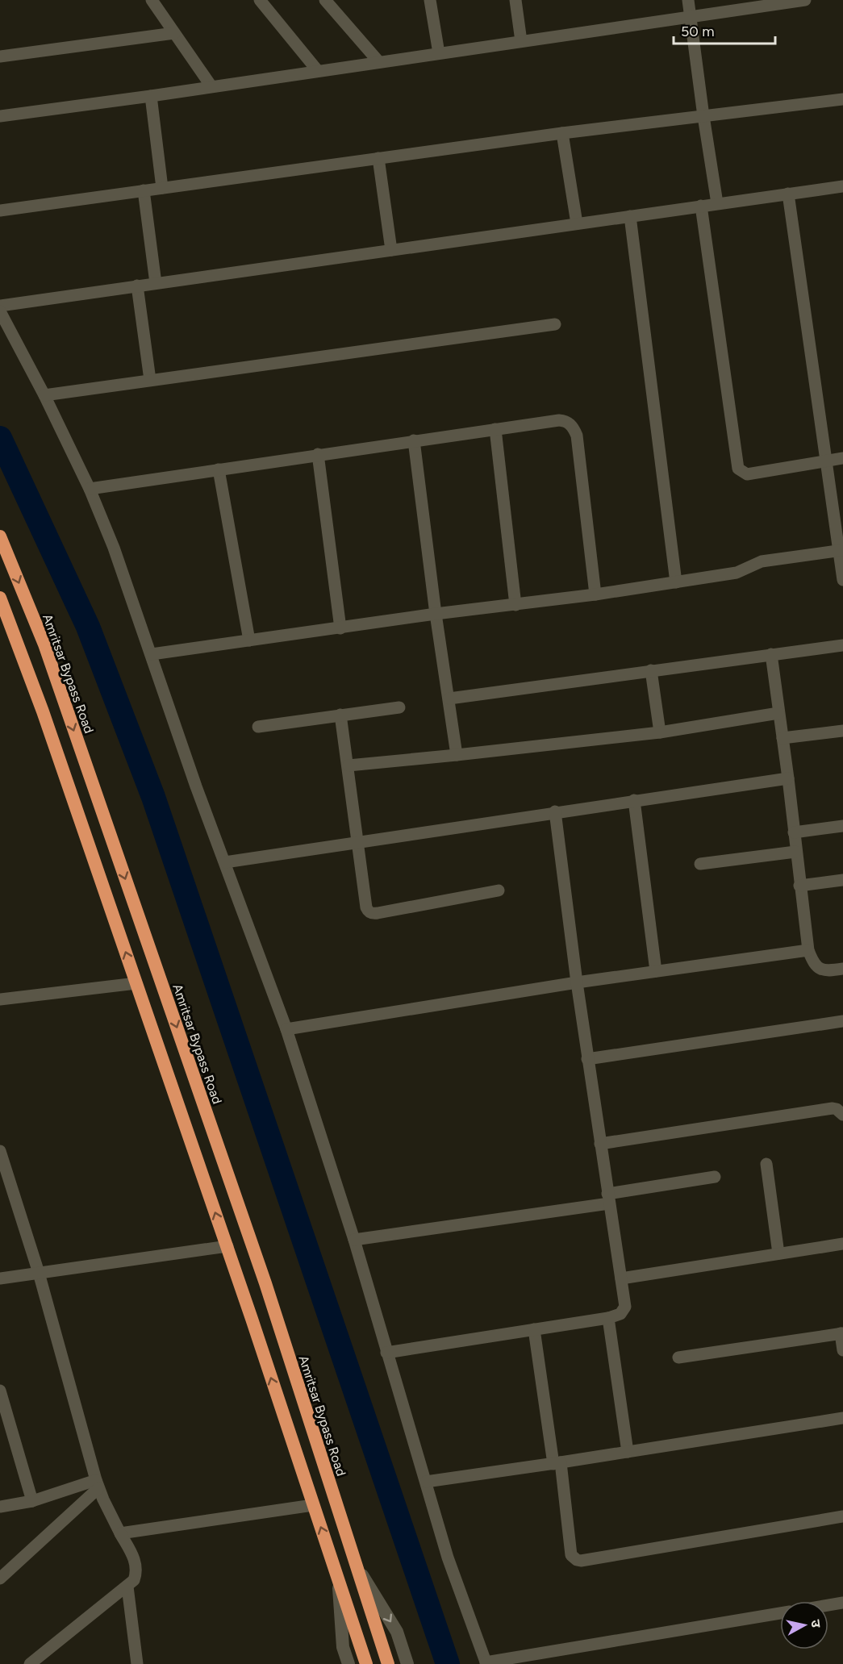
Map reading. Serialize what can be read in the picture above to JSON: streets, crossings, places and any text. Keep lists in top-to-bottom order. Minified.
{"streets":{"highway":["Amritsar Bypass Road"]},"scale_bar":"50 m","north":"right"}
